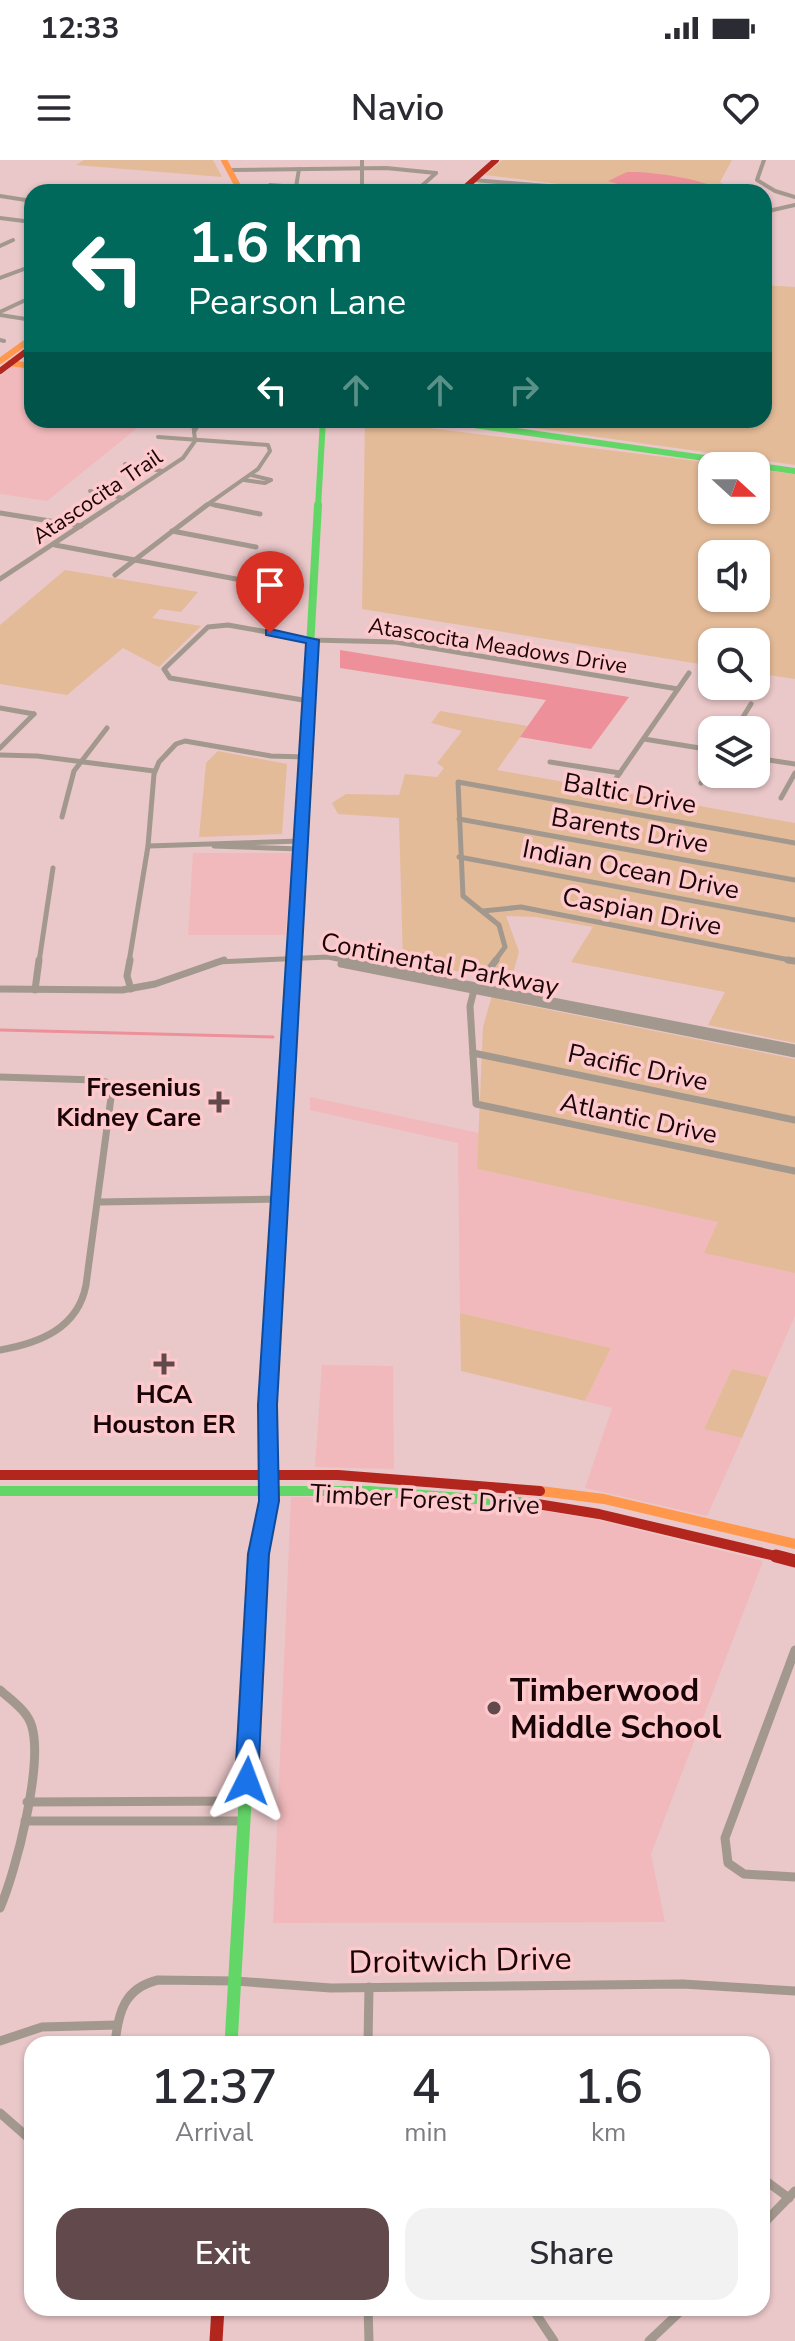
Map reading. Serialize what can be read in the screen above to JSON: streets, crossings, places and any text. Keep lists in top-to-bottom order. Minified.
{"streets":{"main road":["Timber Forest Drive"],"street":["Atascocita Trail","Atascocita Meadows Drive","Baltic Drive","Barents Drive","Indian Ocean Drive","Caspian Drive","Continental Parkway","Pacific Drive","Atlantic Drive","Droitwich Drive"]},"crossings":[["Baltic Drive","Barents Drive"],["Pacific Drive","Atlantic Drive"]],"places":{"health":["Fresenius Kidney Care","HCA Houston ER"],"other":["Timberwood Middle School"]},"north":"right","page":{"status":"12:33","header":"Navio","turn":["1.6 km","Pearson Lane"],"eta":["12:37","Arrival","4","min","1.6","km"],"buttons":["Exit","Share"]}}
